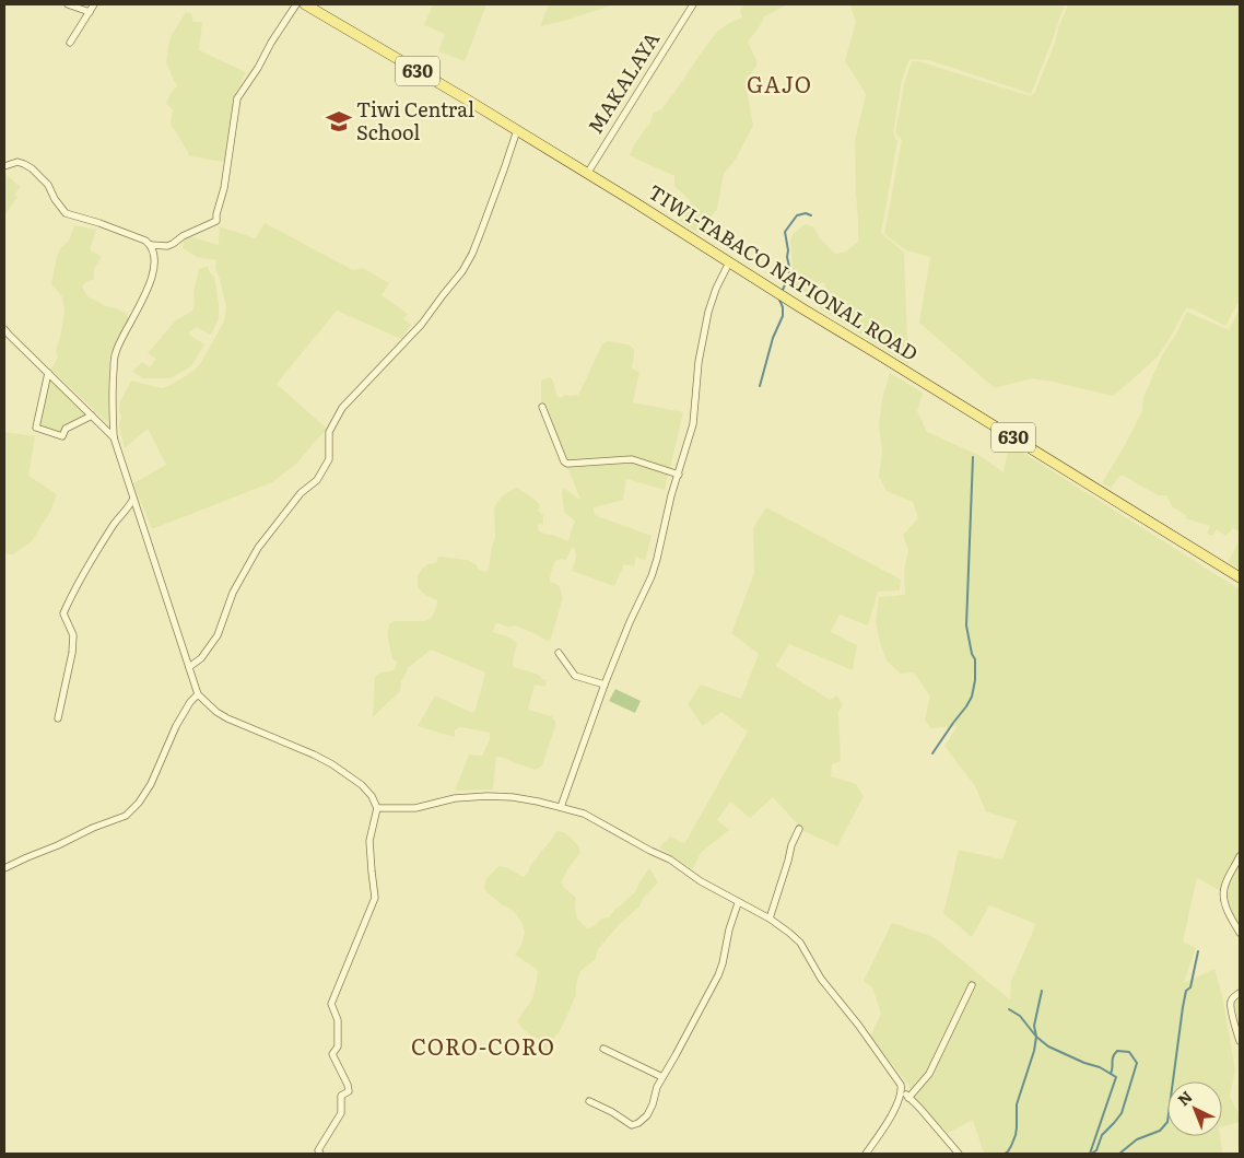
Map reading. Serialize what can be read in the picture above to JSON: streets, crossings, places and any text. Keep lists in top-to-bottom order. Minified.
{"streets":{"main road":["630","TIWI-TABACO NATIONAL ROAD"],"street":["MAKALAYA"]},"crossings":[["MAKALAYA","TIWI-TABACO NATIONAL ROAD"]],"districts":["GAJO","CORO-CORO"],"places":{"school or university":["Tiwi Central School"]},"north":"top left"}
